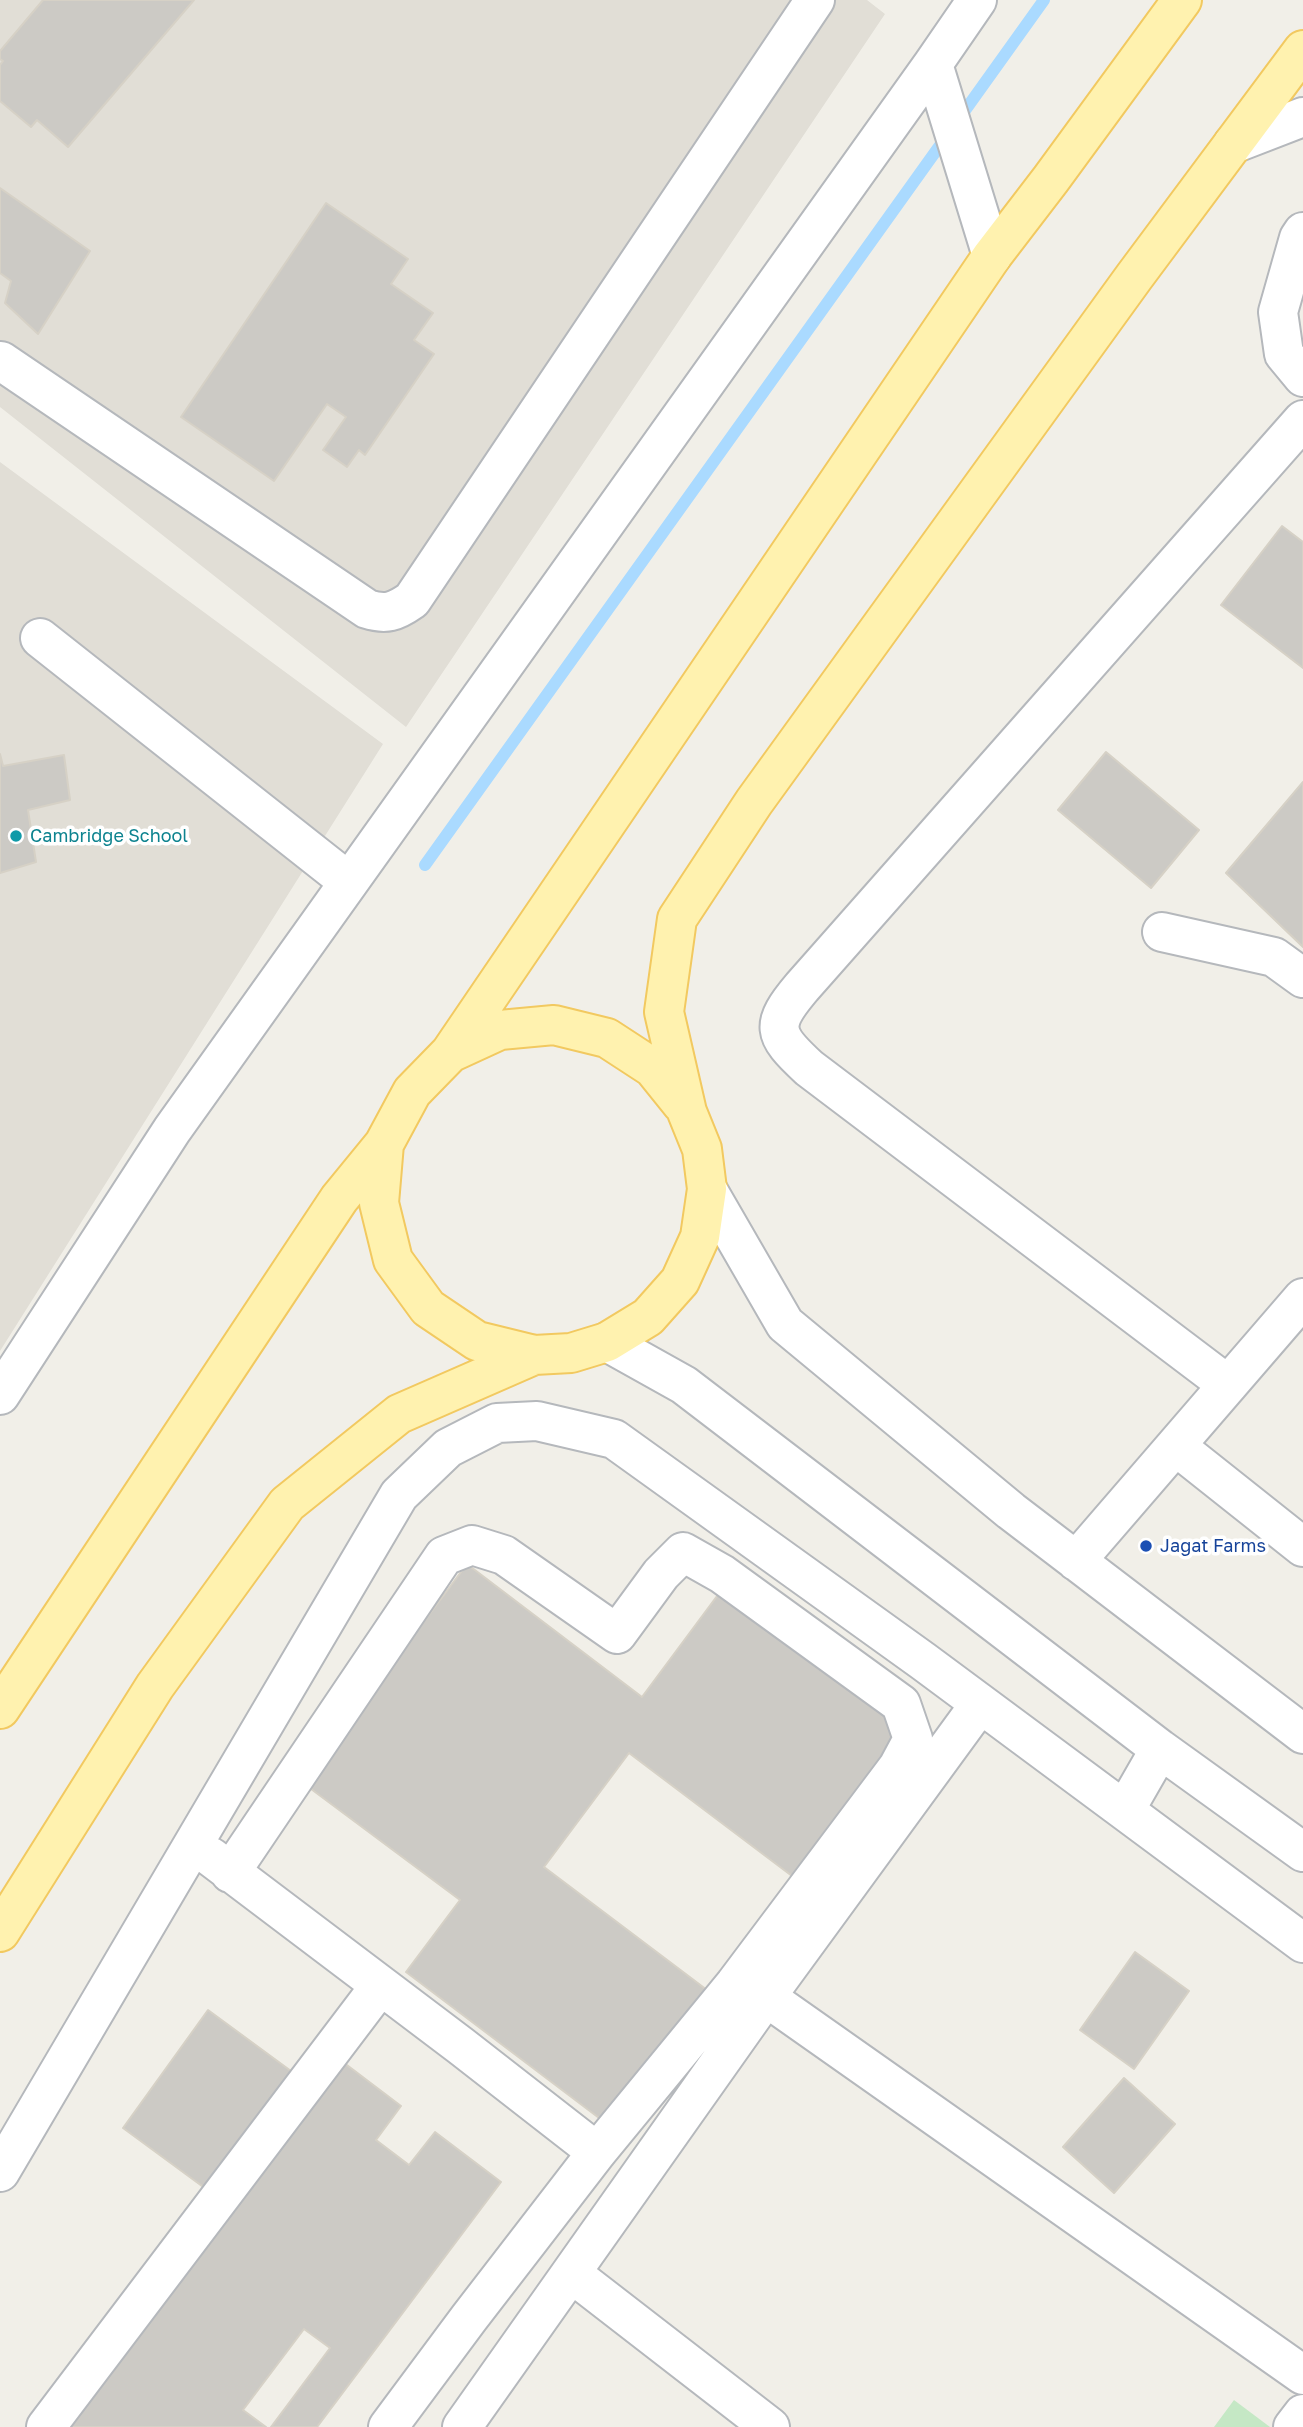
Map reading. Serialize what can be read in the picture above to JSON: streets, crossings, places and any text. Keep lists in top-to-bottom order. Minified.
{"places":["Cambridge School","Jagat Farms"]}
